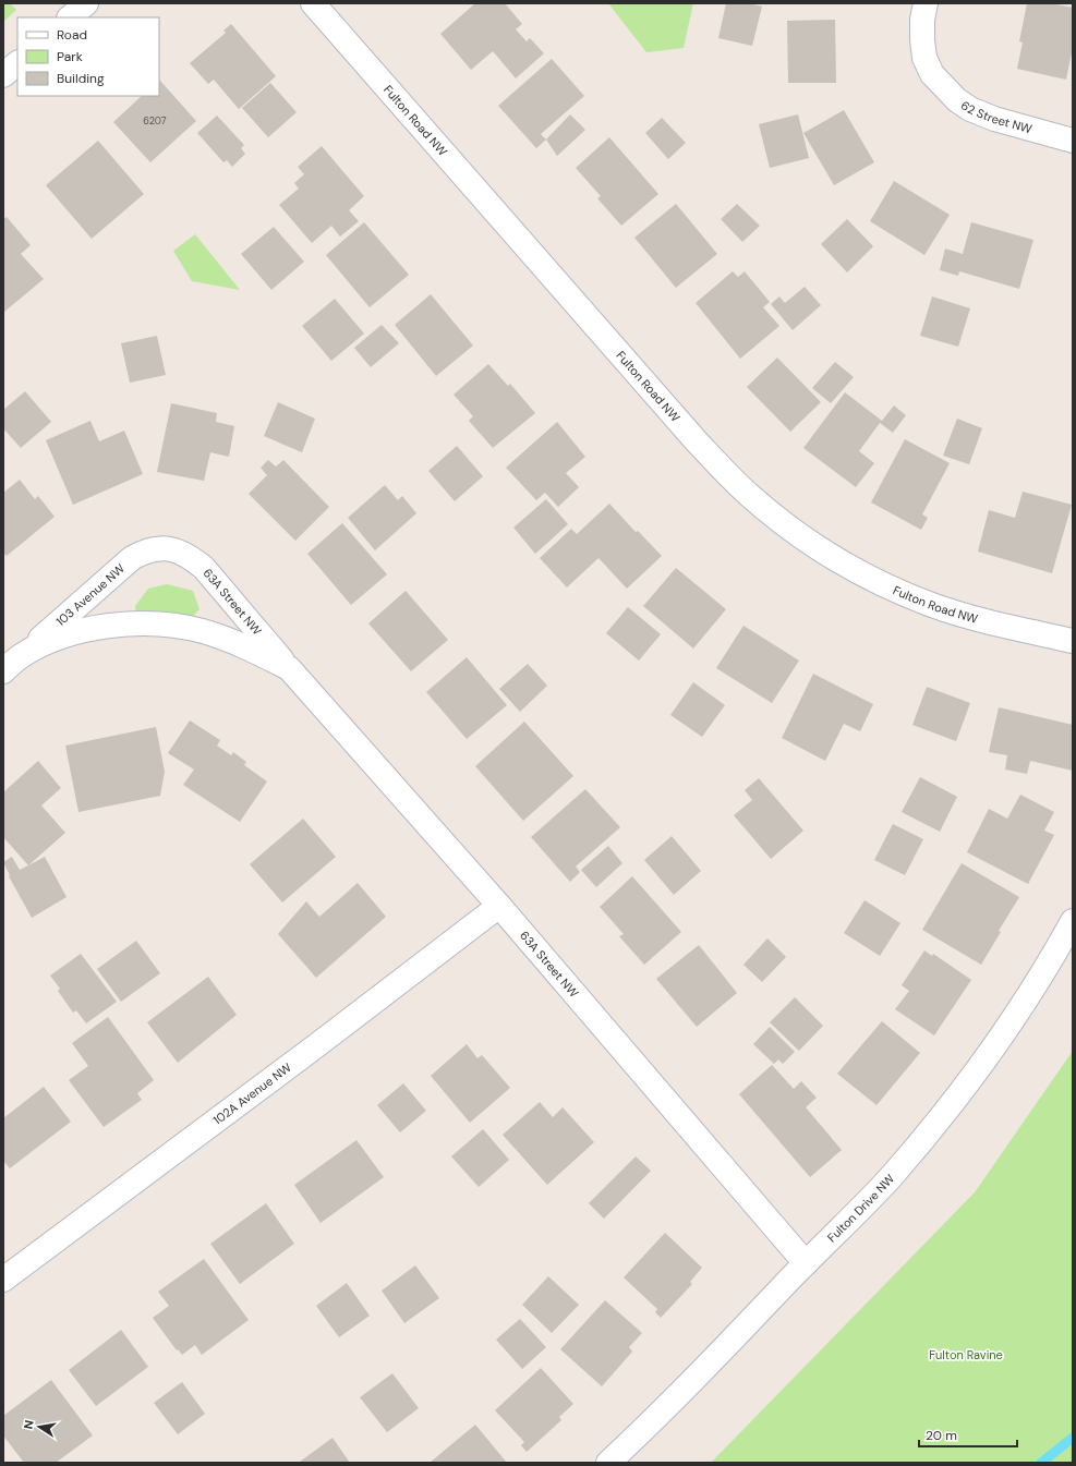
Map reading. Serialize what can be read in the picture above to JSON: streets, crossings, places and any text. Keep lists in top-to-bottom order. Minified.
{"streets":{"street":["62 Street NW","Fulton Road NW","103 Avenue NW","63A Street NW","102A Avenue NW","Fulton Drive NW"]},"crossings":[["103 Avenue NW","63A Street NW"],["63A Street NW","102A Avenue NW"],["63A Street NW","Fulton Drive NW"]],"parks":["Fulton Ravine"],"house_numbers":["6207"],"legend":["Road","Park","Building"],"scale_bar":"20 m","north":"left"}
